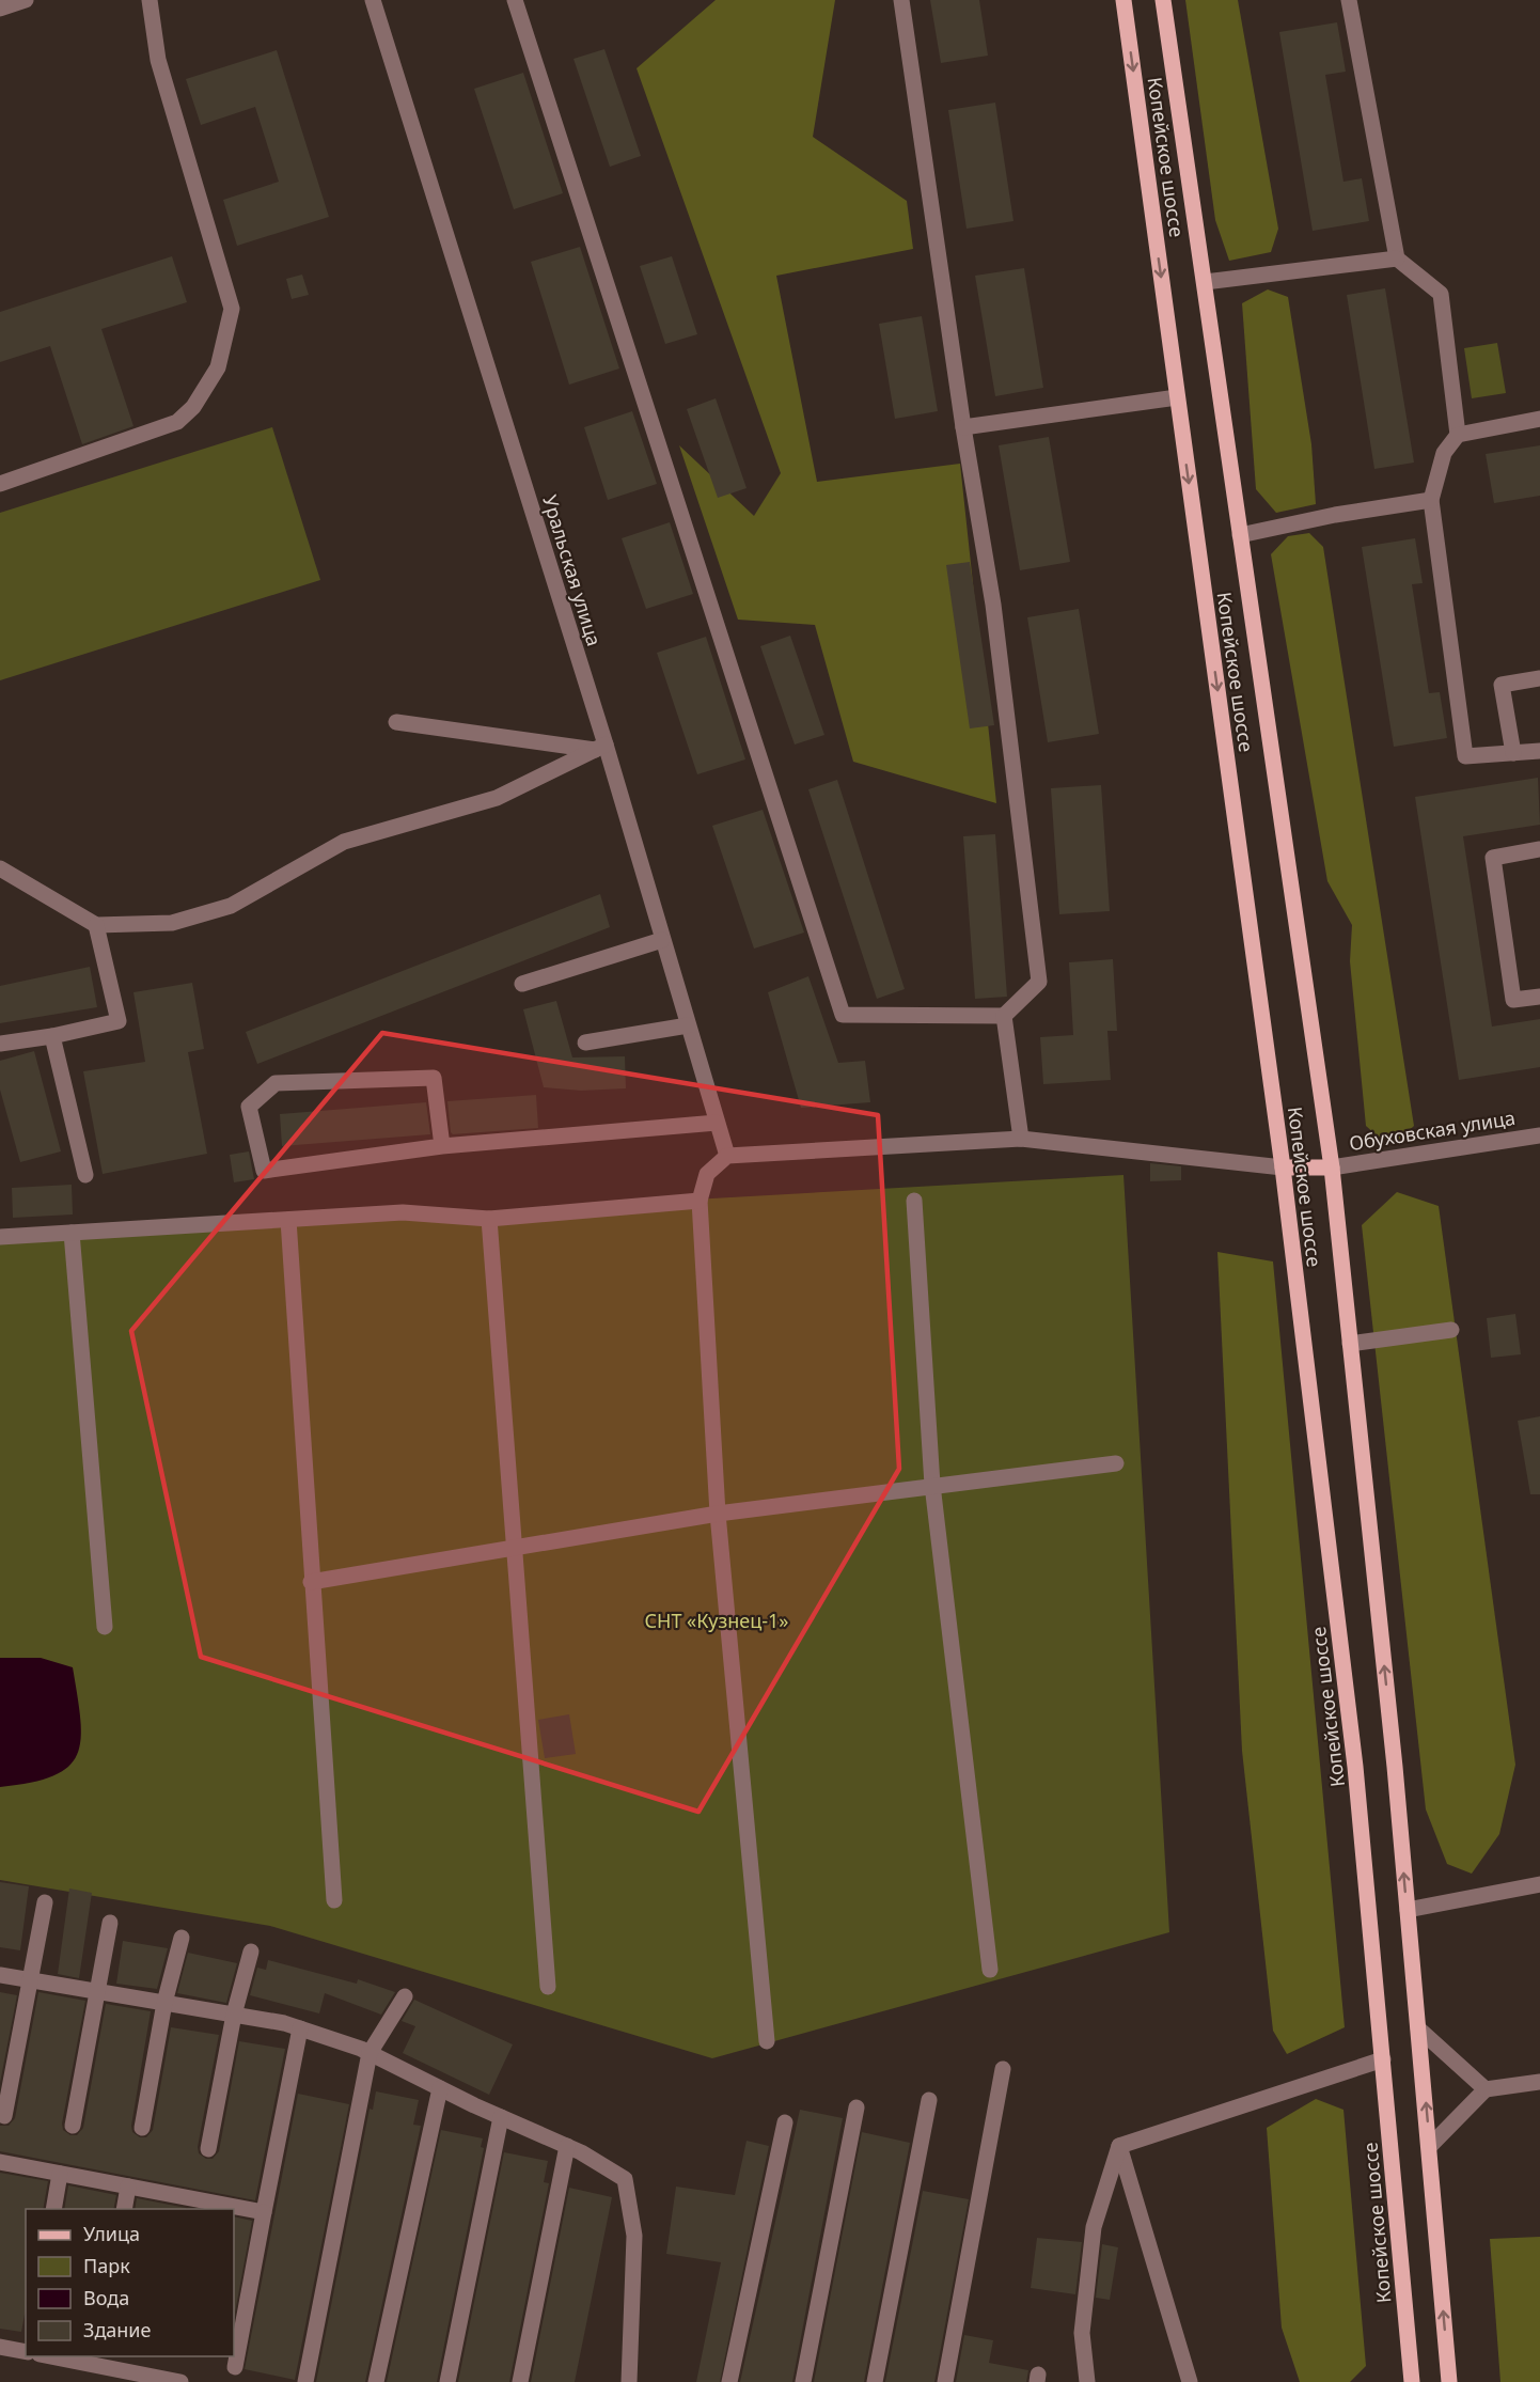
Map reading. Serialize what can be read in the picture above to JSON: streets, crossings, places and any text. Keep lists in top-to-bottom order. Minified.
{"streets":{"main road":["Копейское шоссе"],"street":["Уральская улица","Обуховская улица"]},"crossings":[["Копейское шоссе","Обуховская улица"]],"parks":["СНТ «Кузнец-1»"],"legend":["Улица","Парк","Вода","Здание"]}
